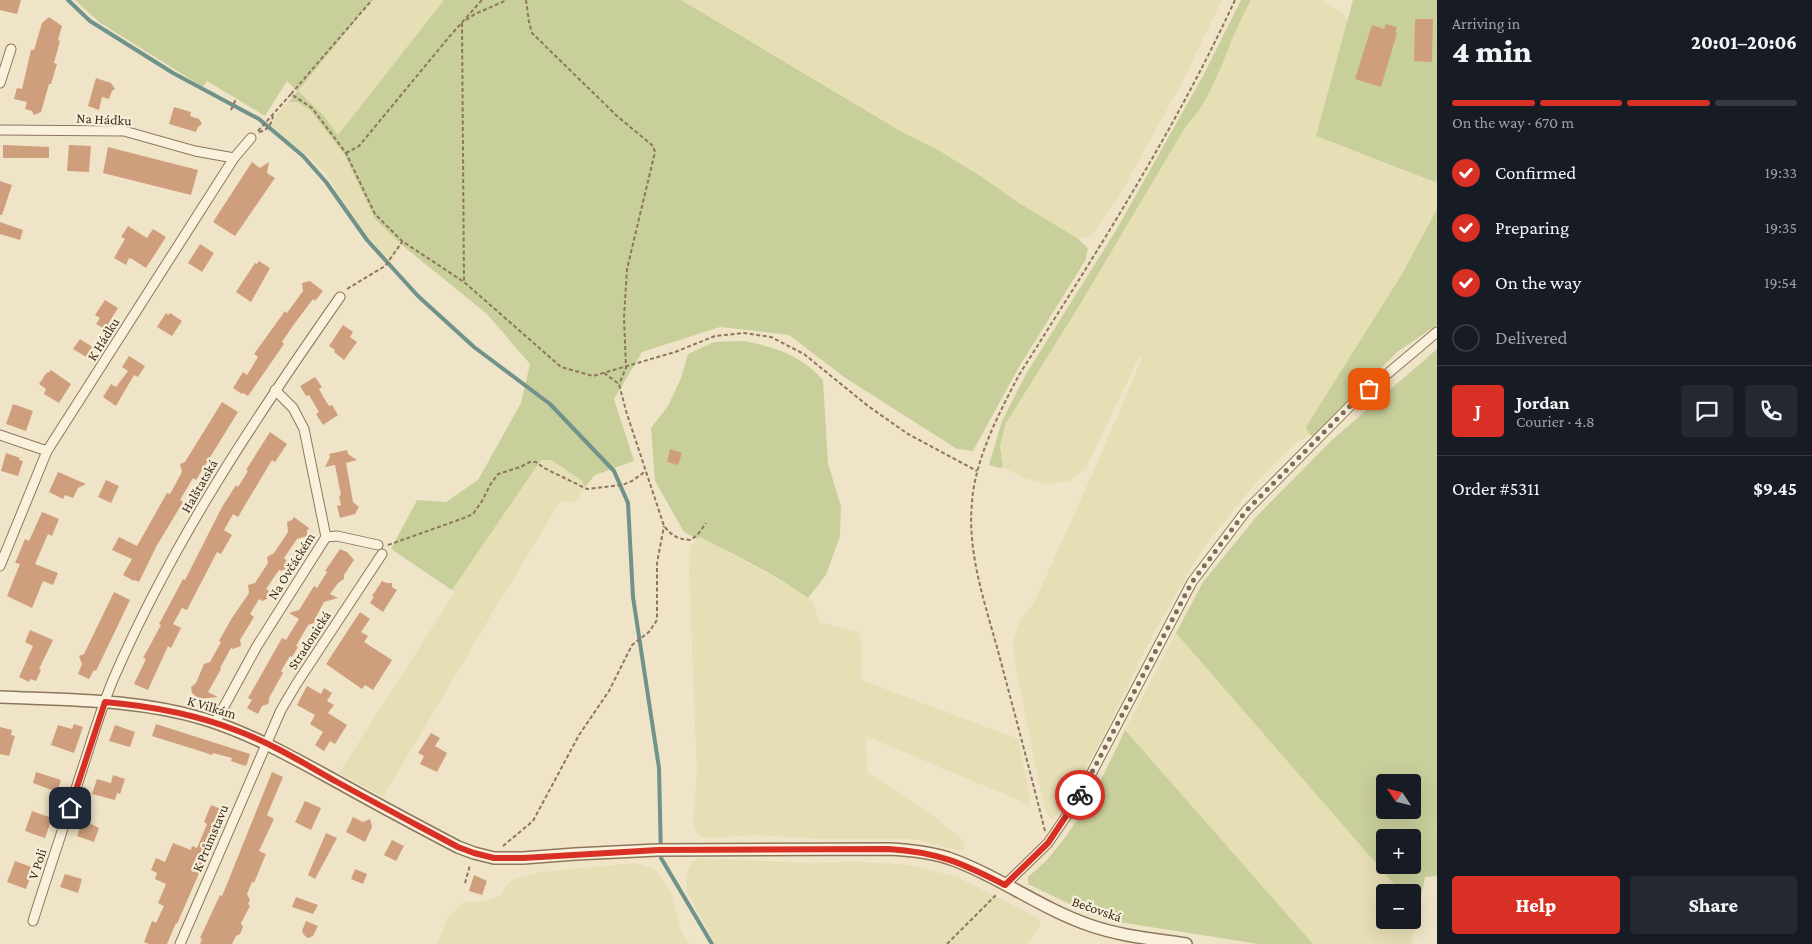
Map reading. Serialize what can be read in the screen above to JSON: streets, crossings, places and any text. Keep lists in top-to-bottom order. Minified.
{"streets":{"street":["Na Hádku","K Hádku","Halštatská","Na Ovčáckém","Stradonická","K Vilkám","K Průmstavu","V Poli","Bečovská"]},"crossings":[["Na Hádku","K Hádku"],["Halštatská","Na Ovčáckém"],["Halštatská","K Vilkám"],["Halštatská","V Poli"],["Na Ovčáckém","K Vilkám"],["Stradonická","K Vilkám"],["Stradonická","K Průmstavu"],["K Vilkám","K Průmstavu"],["K Vilkám","V Poli"],["K Vilkám","Bečovská"]],"north":"top left","page":{"heading":["4 min","Arriving in","20:01–20:06"],"panel":["Jordan","Courier · 4.8","Order #5311","$9.45"],"bar":"On the way · 670 m","list":[["Confirmed","19:33"],["Preparing","19:35"],["On the way","19:54"],"Delivered"],"round":"J","map_buttons":["+","−"],"buttons":["Help","Share"]}}
